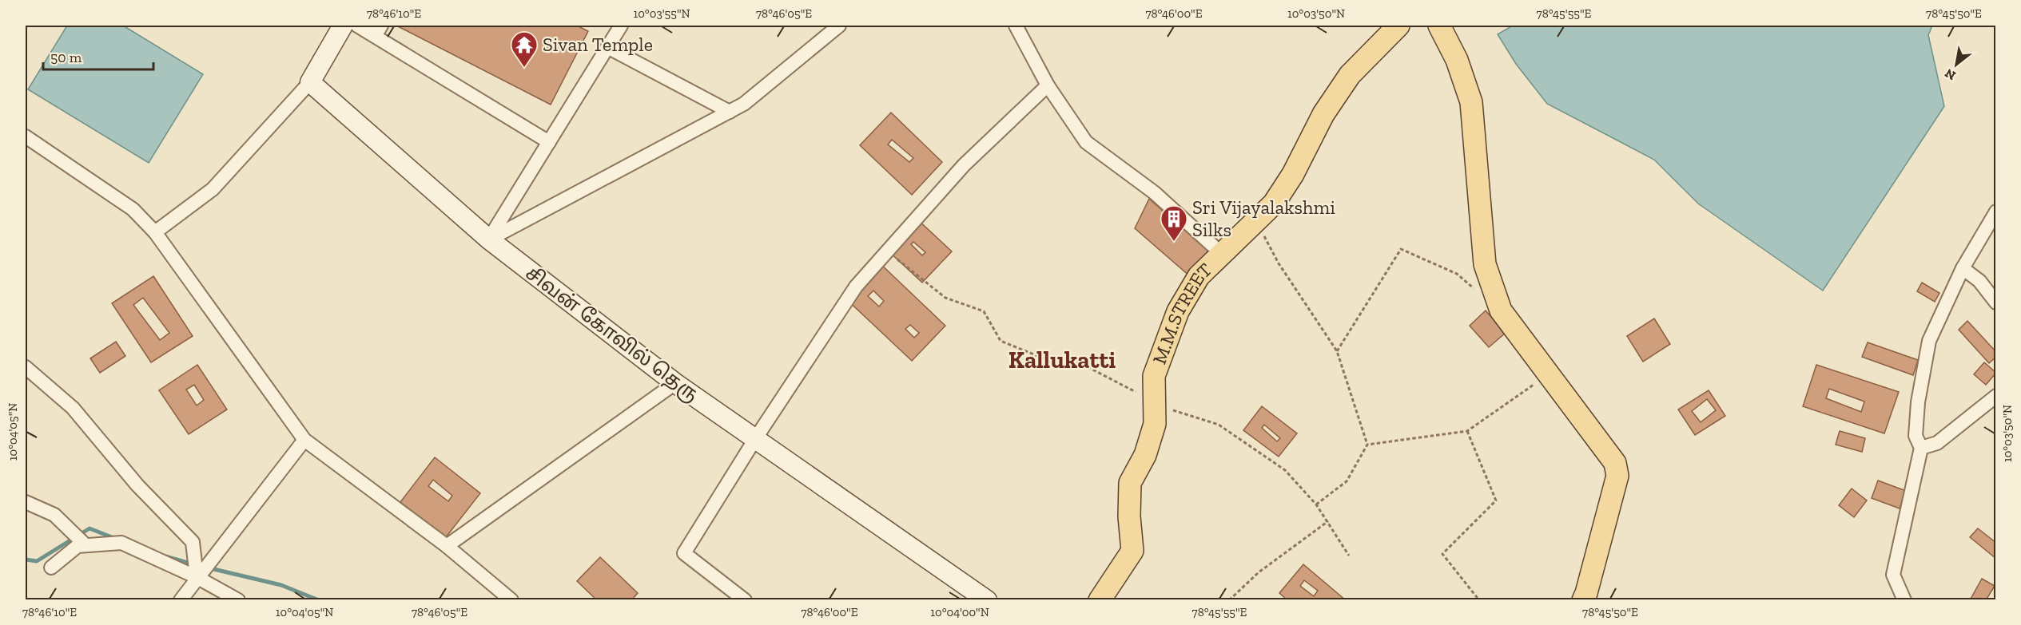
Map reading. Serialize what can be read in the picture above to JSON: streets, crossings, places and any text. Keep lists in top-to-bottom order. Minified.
{"streets":{"main road":["M.M.STREET"],"street":["சிவன் கோவில் தெரு"]},"districts":["Kallukatti"],"places":{"temple":["Sivan Temple"],"building":["Sri Vijayalakshmi Silks"]},"scale_bar":"50 m","north":"bottom left","coordinates":["78°46'10\"E","10°03'55\"N","78°46'05\"E","78°46'00\"E","10°03'50\"N","78°45'55\"E","78°45'50\"E","10°04'05\"N","10°04'00\"N"]}
